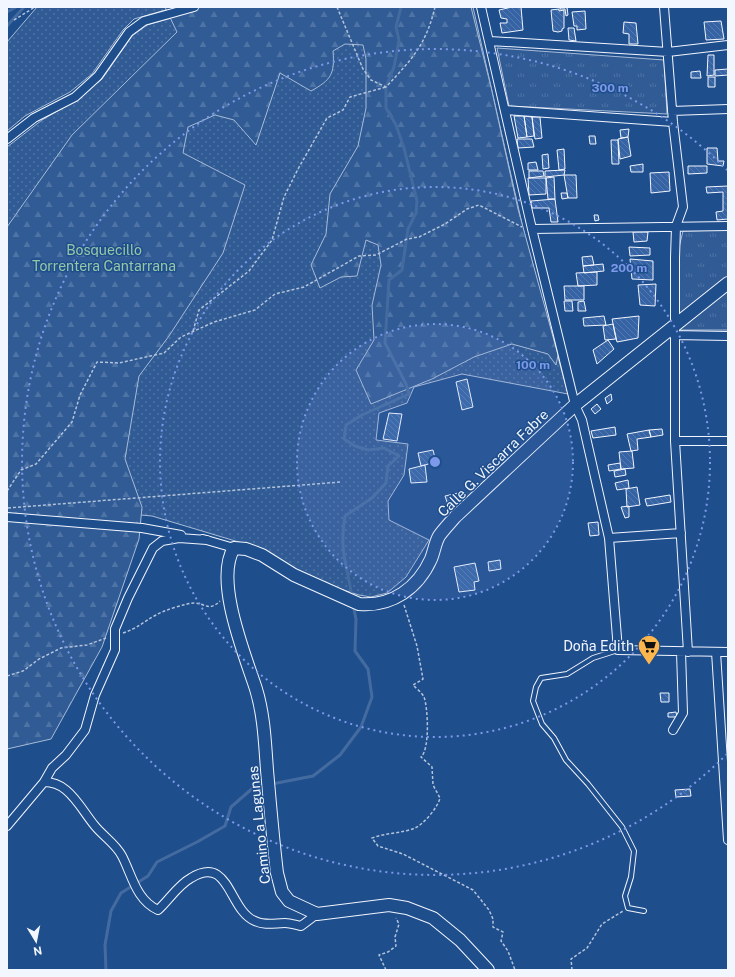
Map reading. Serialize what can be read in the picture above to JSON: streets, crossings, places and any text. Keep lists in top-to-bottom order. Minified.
{"streets":{"street":["Calle G. Viscarra Fabre","Camino a Lagunas"]},"crossings":[["Calle G. Viscarra Fabre","Camino a Lagunas"]],"parks":["Bosquecillo Torrentera Cantarrana"],"places":{"supermarket":["Doña Edith"]},"north":"bottom","rings":["300 m","200 m","100 m"]}
